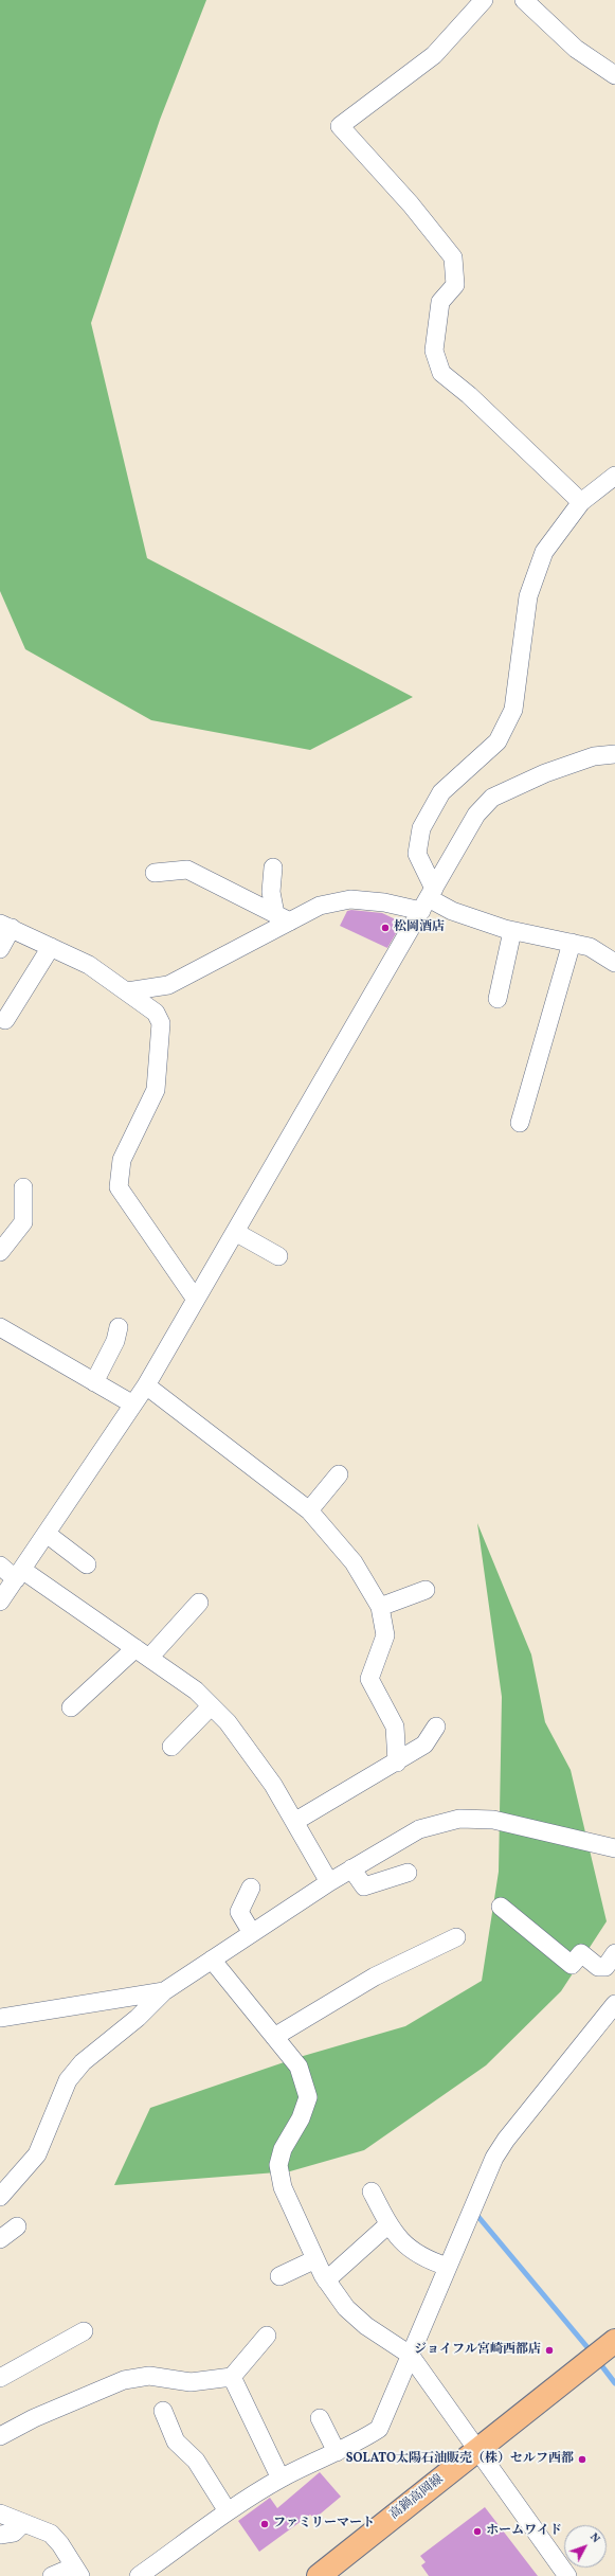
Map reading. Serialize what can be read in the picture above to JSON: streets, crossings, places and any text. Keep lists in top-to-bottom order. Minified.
{"streets":{"main road":["高鍋高岡線"]},"places":["松岡酒店","ジョイフル宮崎西都店","SOLATO太陽石油販売（株）セルフ西都","ファミリーマート","ホームワイド"],"north":"top right"}
